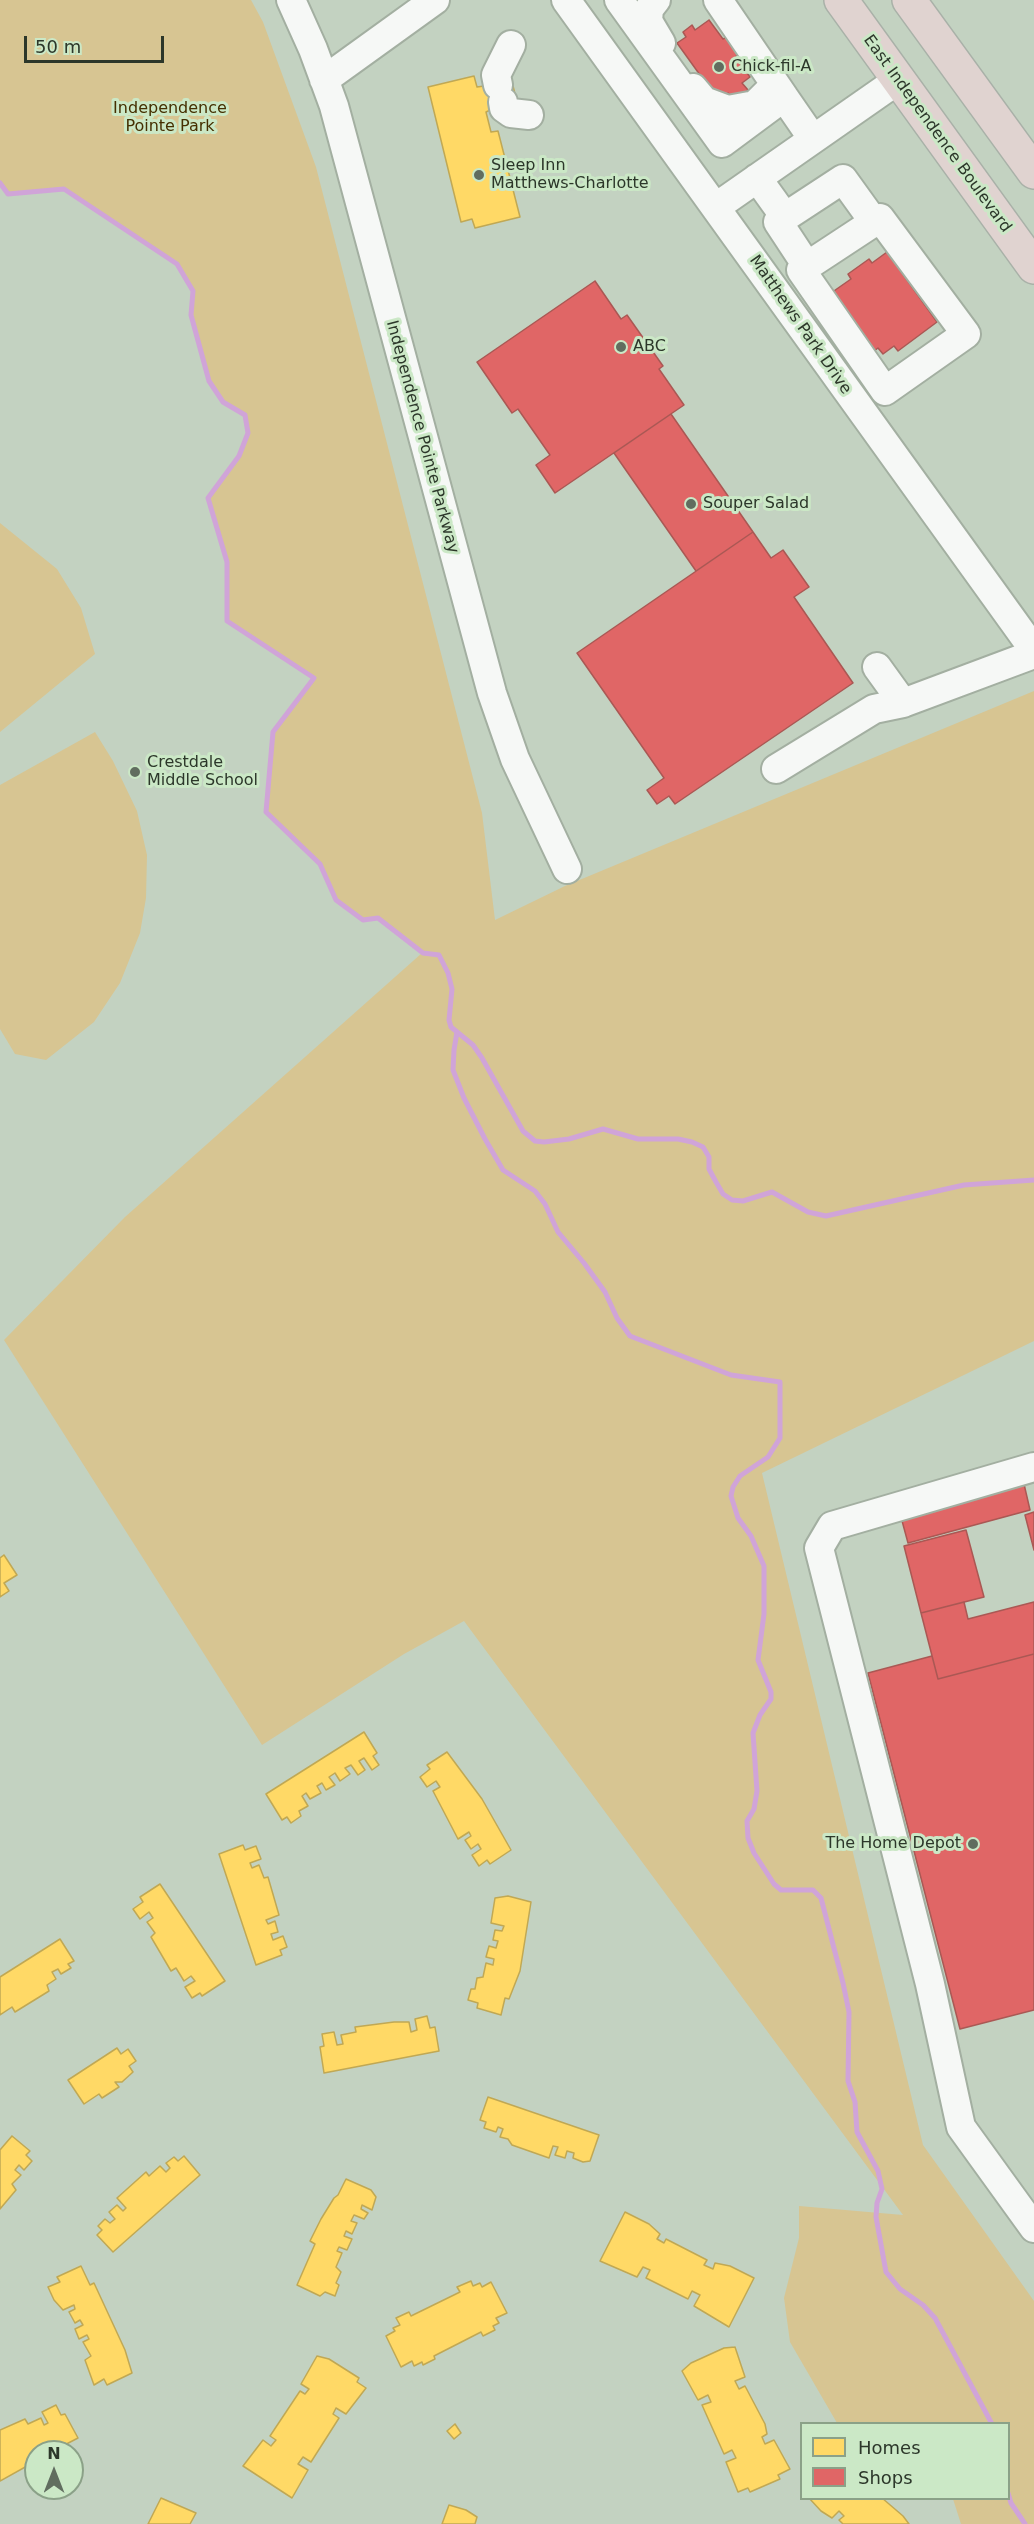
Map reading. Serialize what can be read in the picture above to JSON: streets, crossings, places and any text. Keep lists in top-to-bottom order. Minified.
{"streets":{"highway":["East Independence Boulevard"],"street":["Matthews Park Drive","Independence Pointe Parkway"]},"parks":["Independence Pointe Park"],"places":["Chick-fil-A","Sleep Inn Matthews-Charlotte","ABC","Souper Salad","Crestdale Middle School","The Home Depot"],"legend":["Homes","Shops"],"scale_bar":"50 m","north":"top"}
